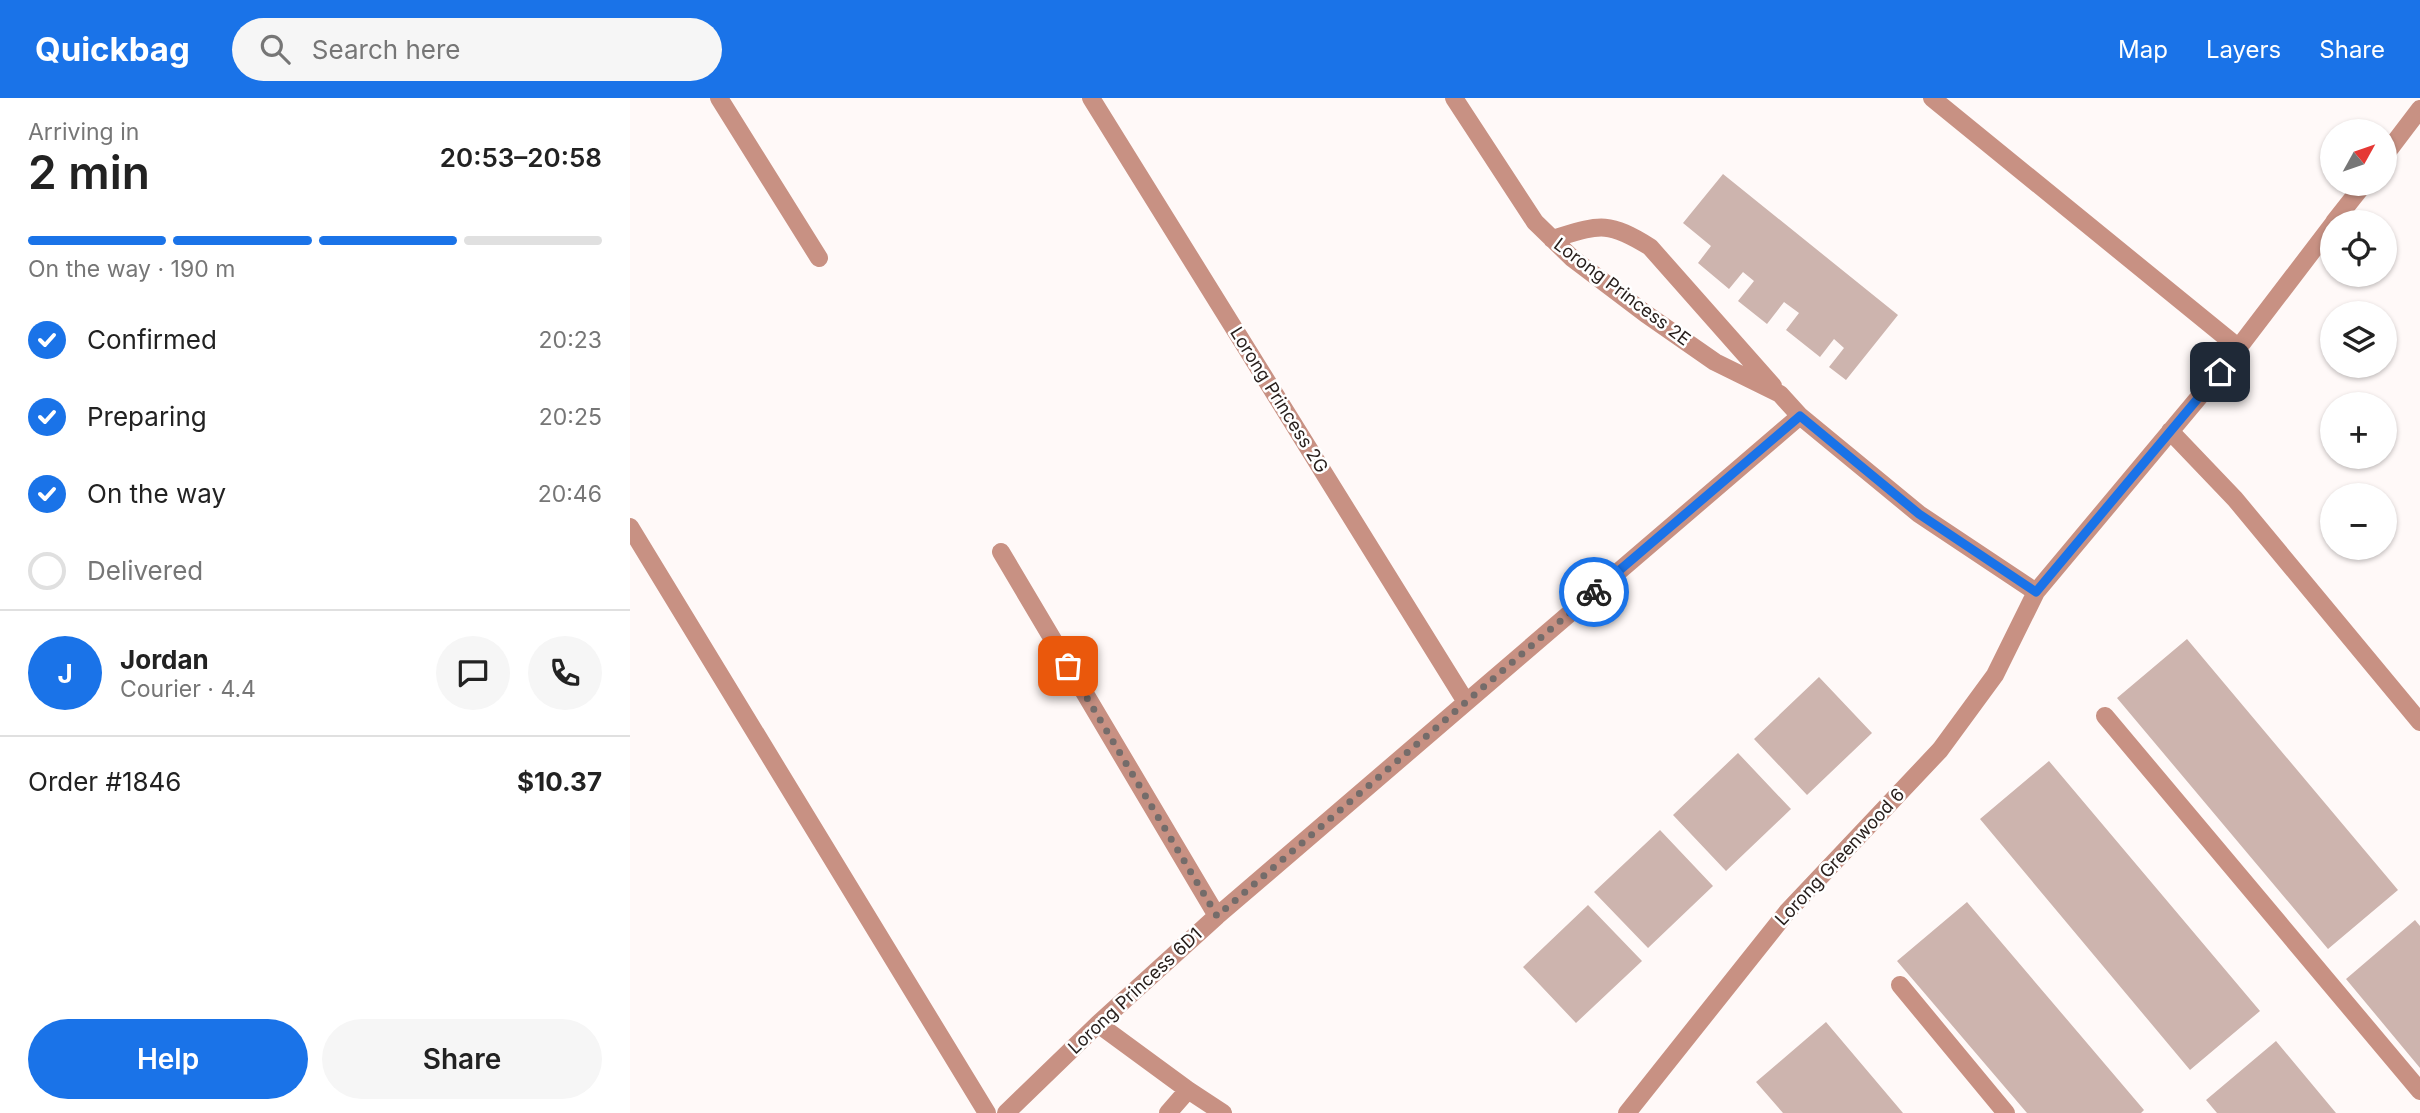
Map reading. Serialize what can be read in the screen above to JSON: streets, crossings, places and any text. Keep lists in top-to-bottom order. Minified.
{"streets":{"street":["Lorong Princess 2E","Lorong Princess 2G","Lorong Greenwood 6","Lorong Princess 6D1"]},"crossings":[["Lorong Princess 2E","Lorong Princess 6D1"],["Lorong Princess 2G","Lorong Princess 6D1"]],"north":"top right","page":{"header":"Quickbag","search":"Search here","nav":["Map","Layers","Share"],"heading":["2 min","Arriving in","20:53–20:58"],"panel":["Jordan","Courier · 4.4","Order #1846","$10.37"],"map_buttons":["+","−"],"bar":"On the way · 190 m","list":[["Confirmed","20:23"],["Preparing","20:25"],["On the way","20:46"],"Delivered"],"round":"J","buttons":["Help","Share"]}}
